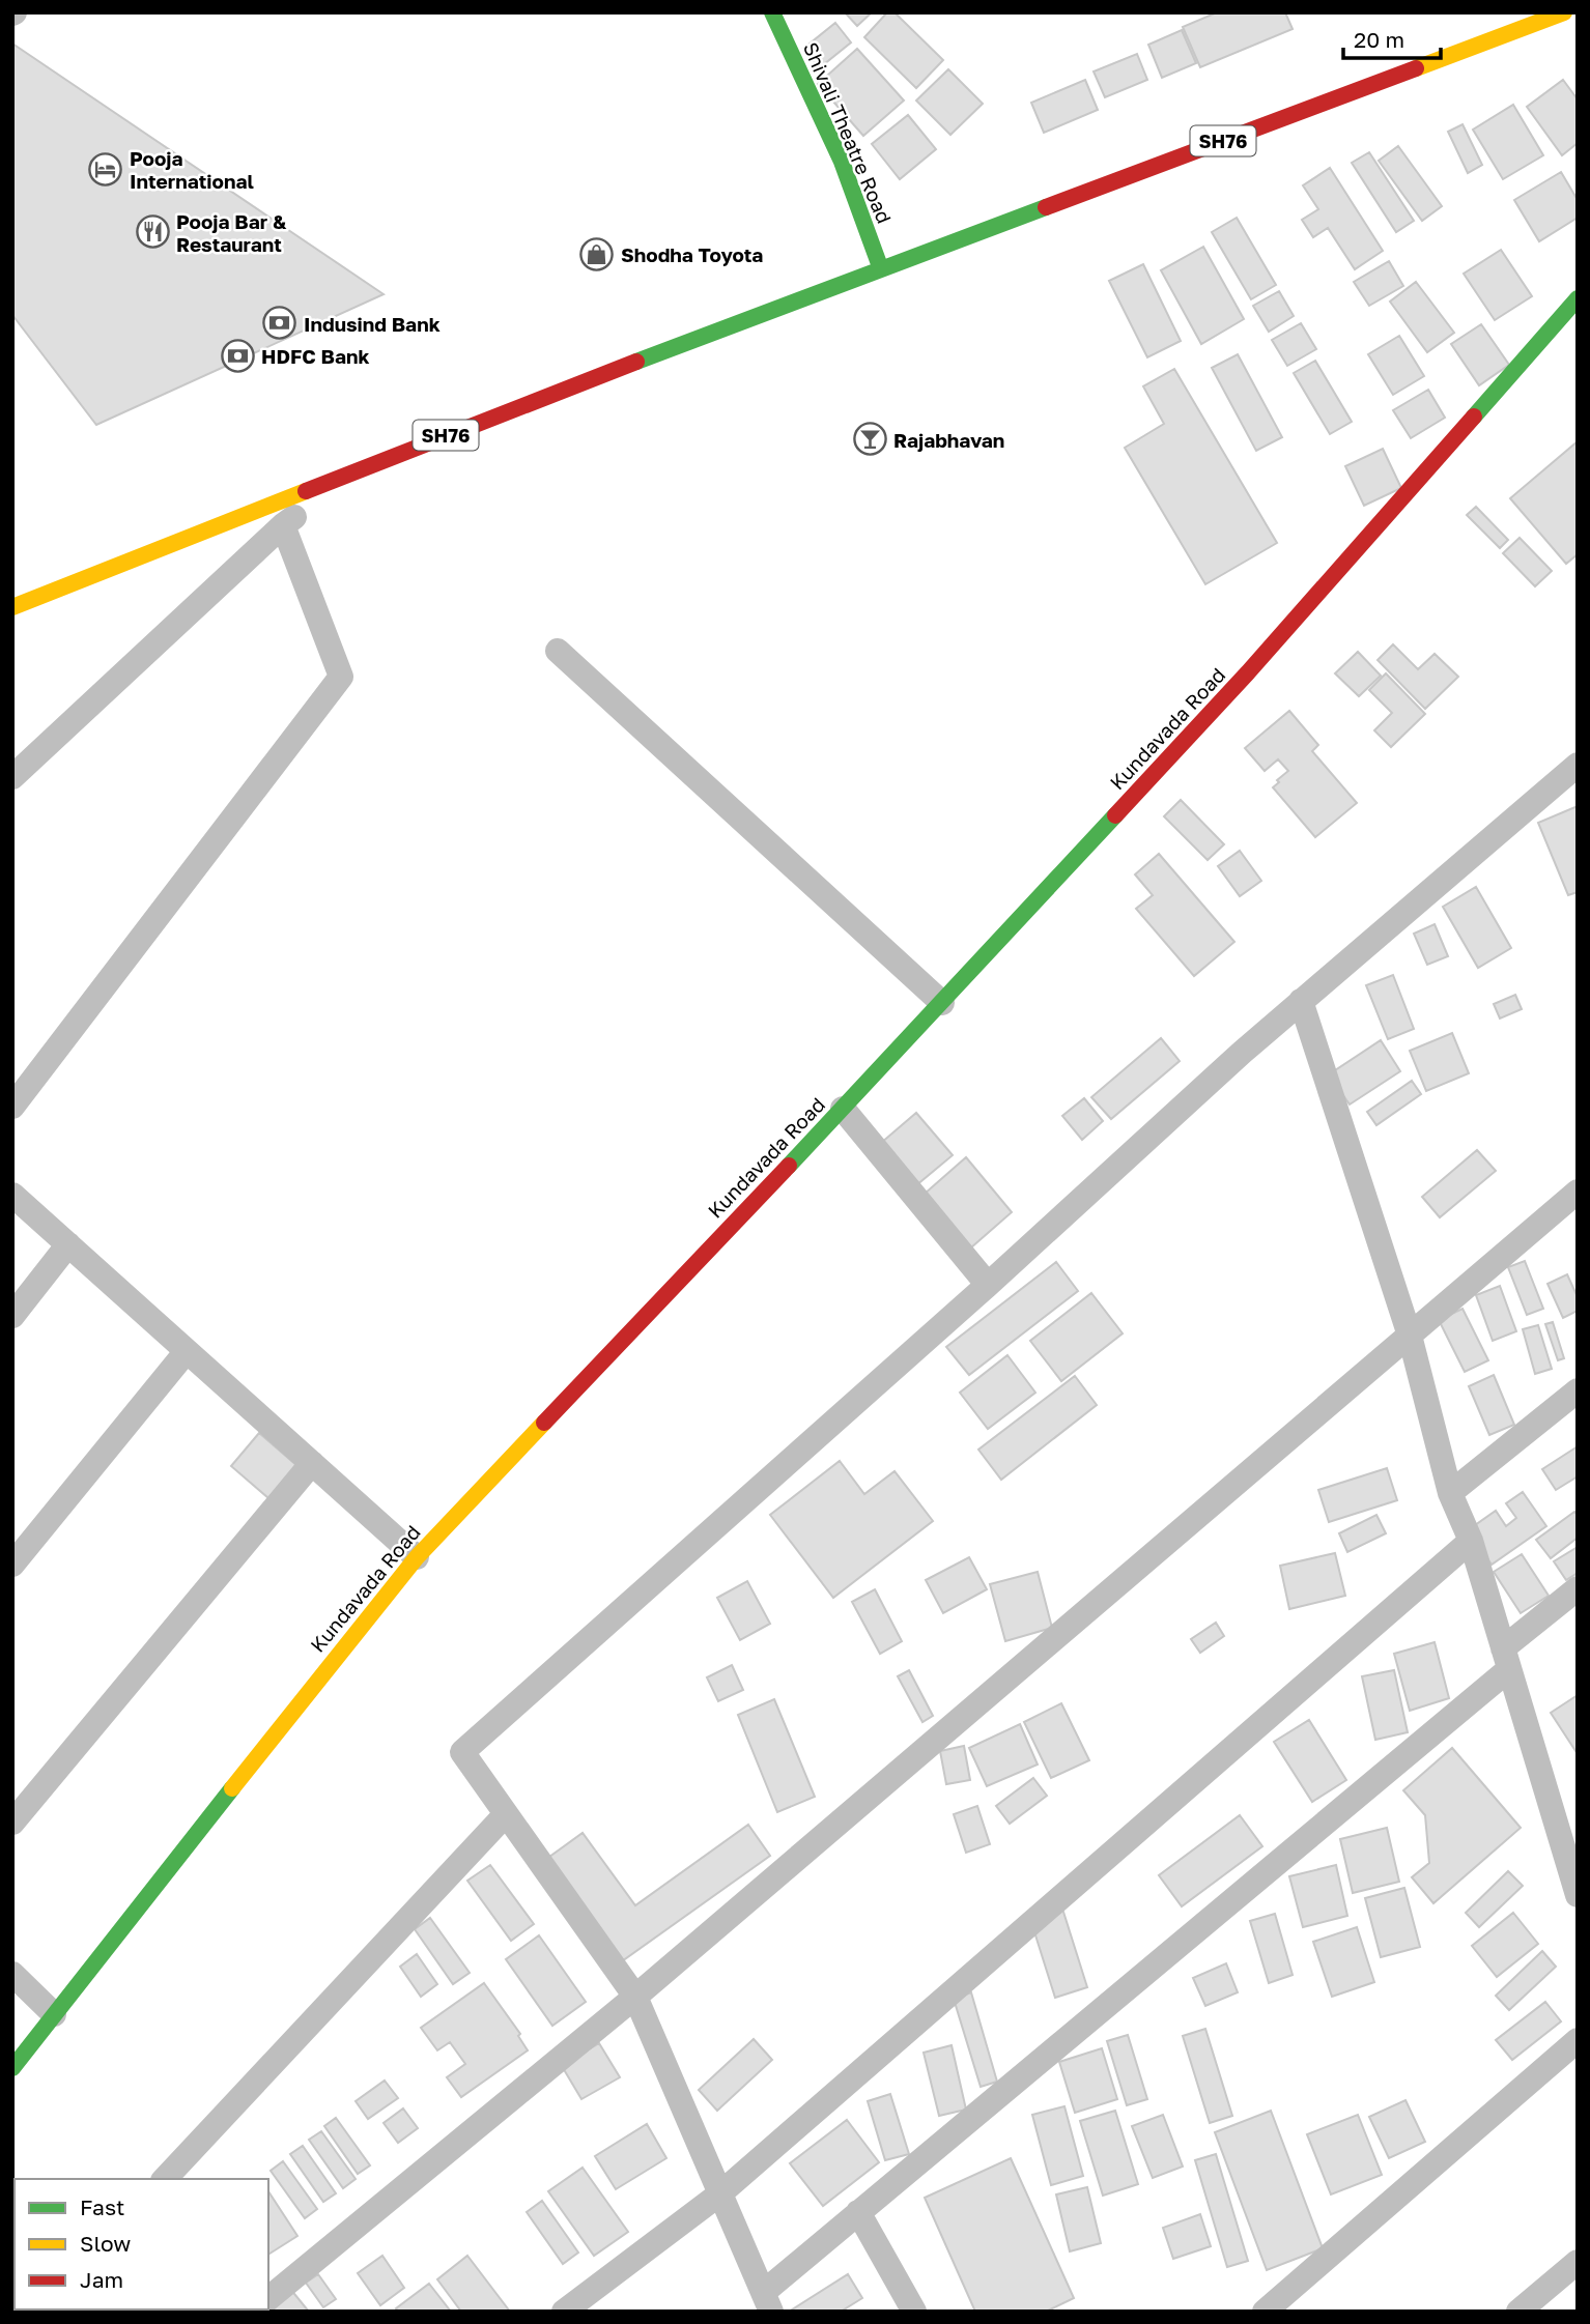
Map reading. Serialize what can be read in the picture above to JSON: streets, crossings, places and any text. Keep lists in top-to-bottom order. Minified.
{"streets":{"street":["Shivali Theatre Road","SH76","Kundavada Road"]},"crossings":[["Shivali Theatre Road","SH76"]],"places":{"hotel":["Pooja International"],"restaurant":["Pooja Bar & Restaurant"],"shop":["Shodha Toyota"],"bank":["Indusind Bank","HDFC Bank"],"bar":["Rajabhavan"]},"legend":["Fast","Slow","Jam"],"scale_bar":"20 m"}
